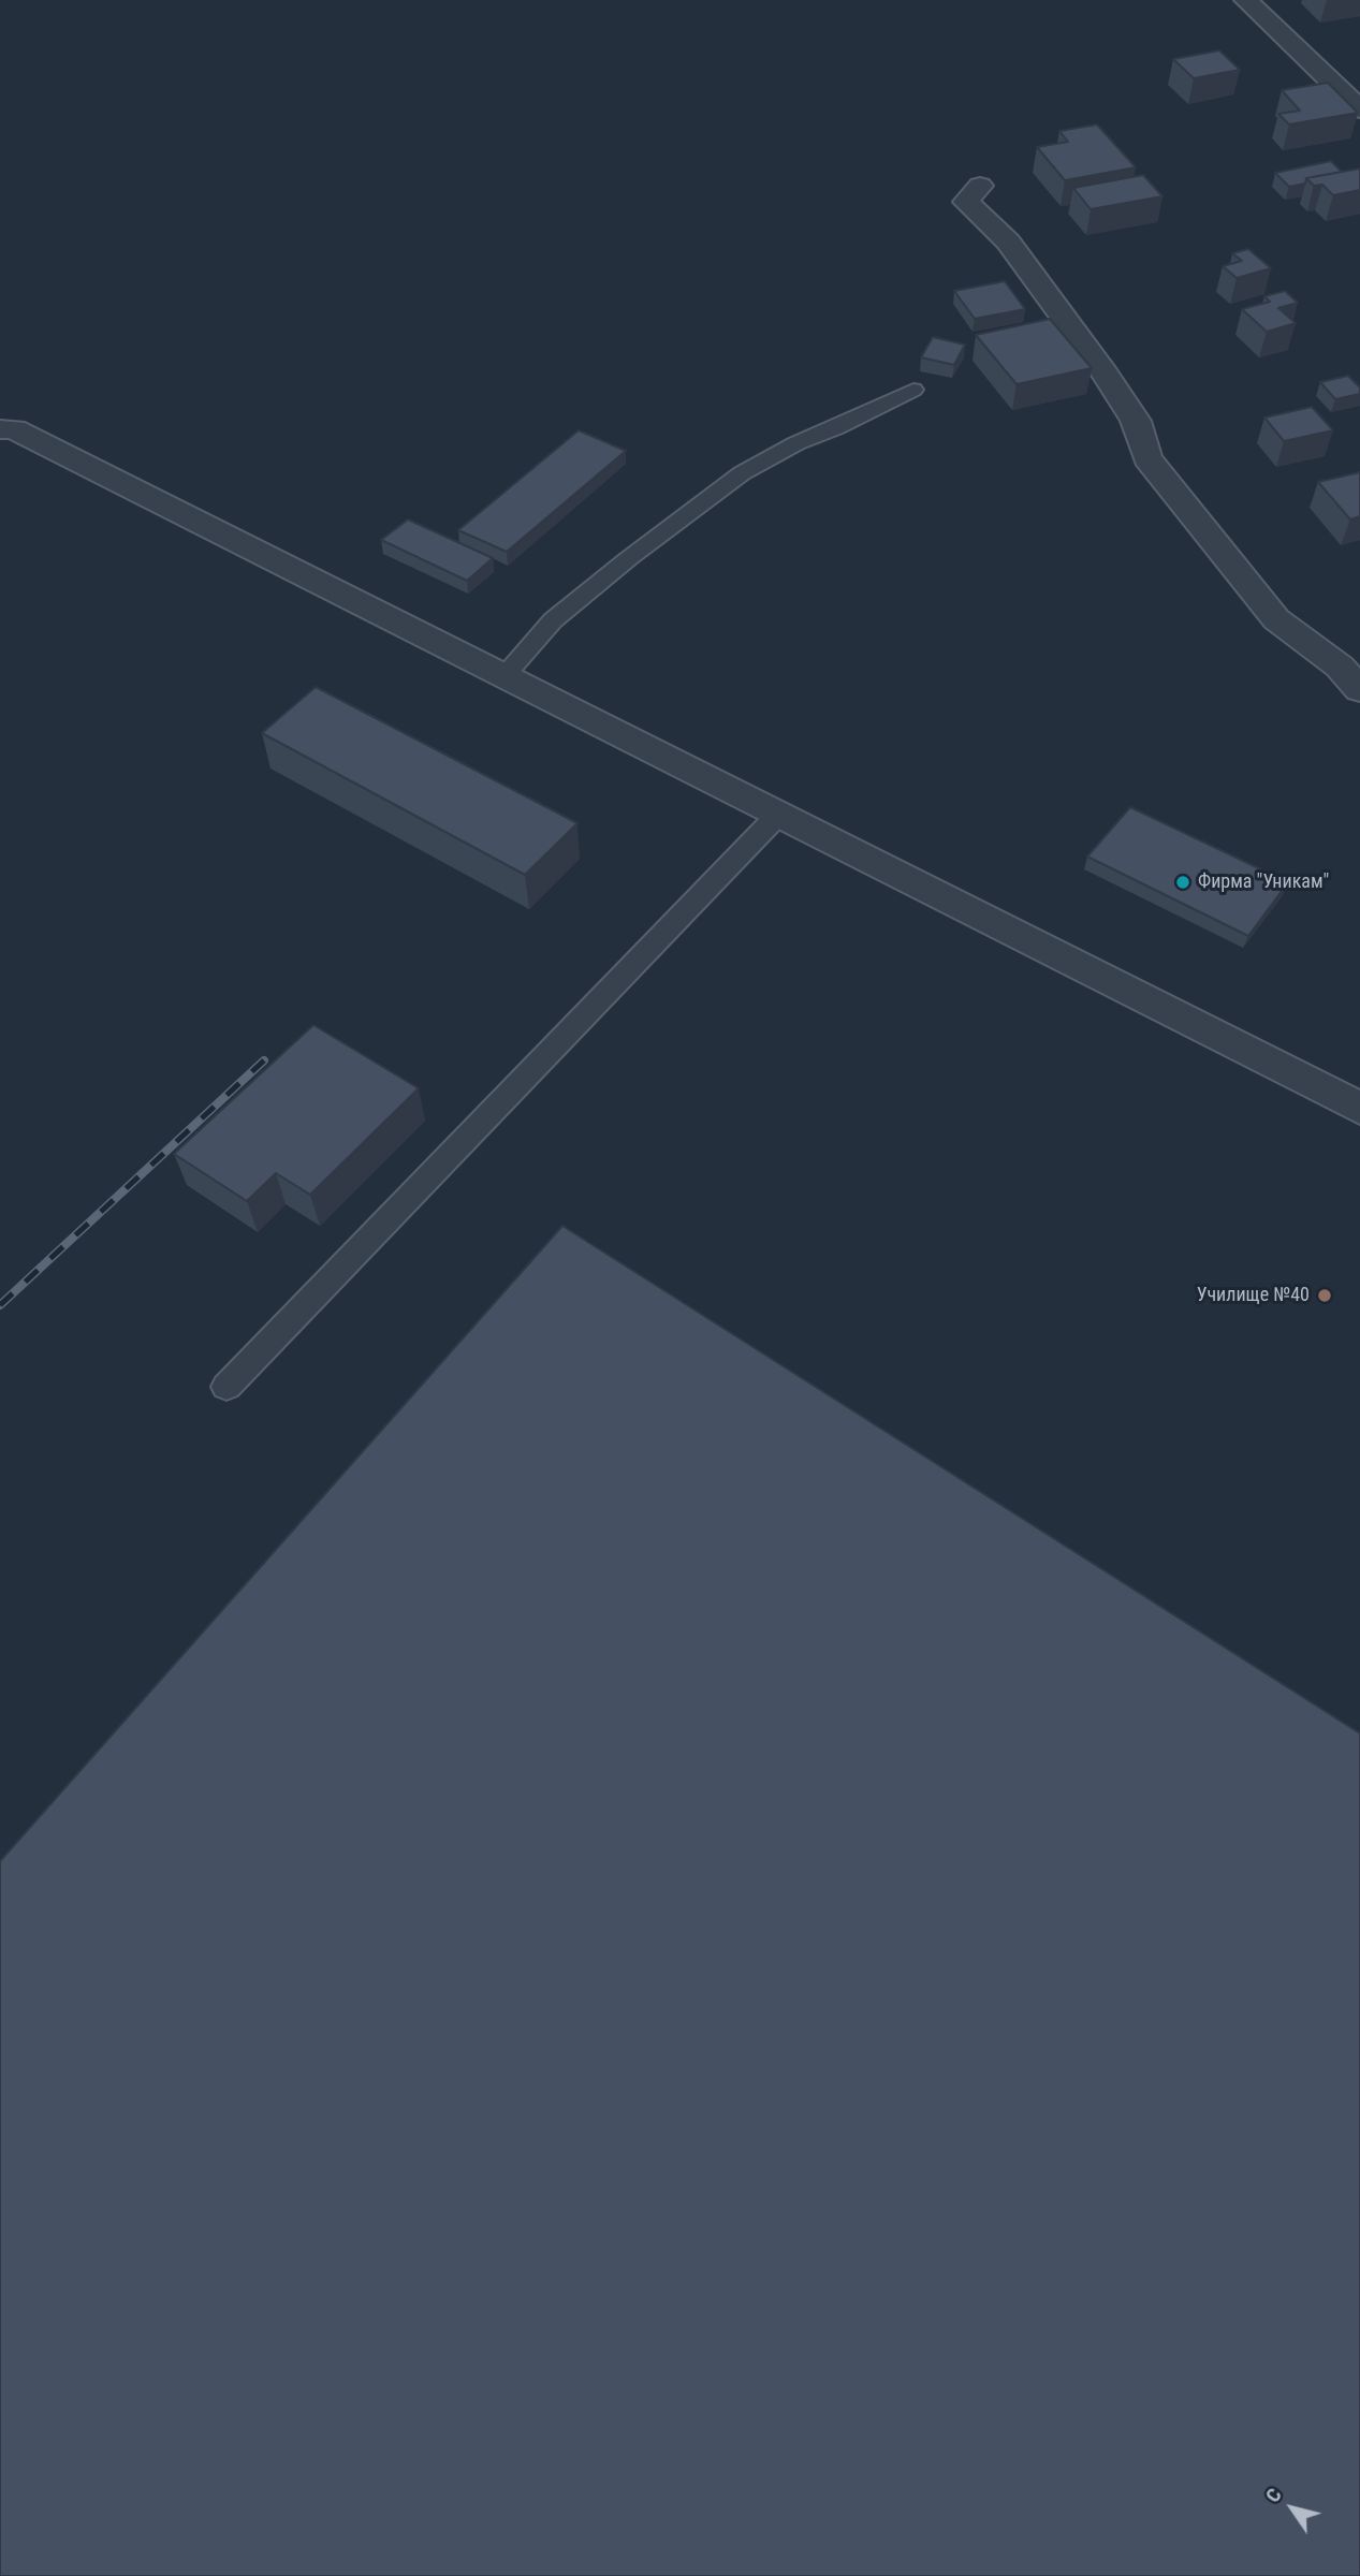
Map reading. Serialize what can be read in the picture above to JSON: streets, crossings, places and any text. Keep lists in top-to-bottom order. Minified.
{"places":["Фирма \"Уникам\"","Училище №40"],"north":"top left"}
